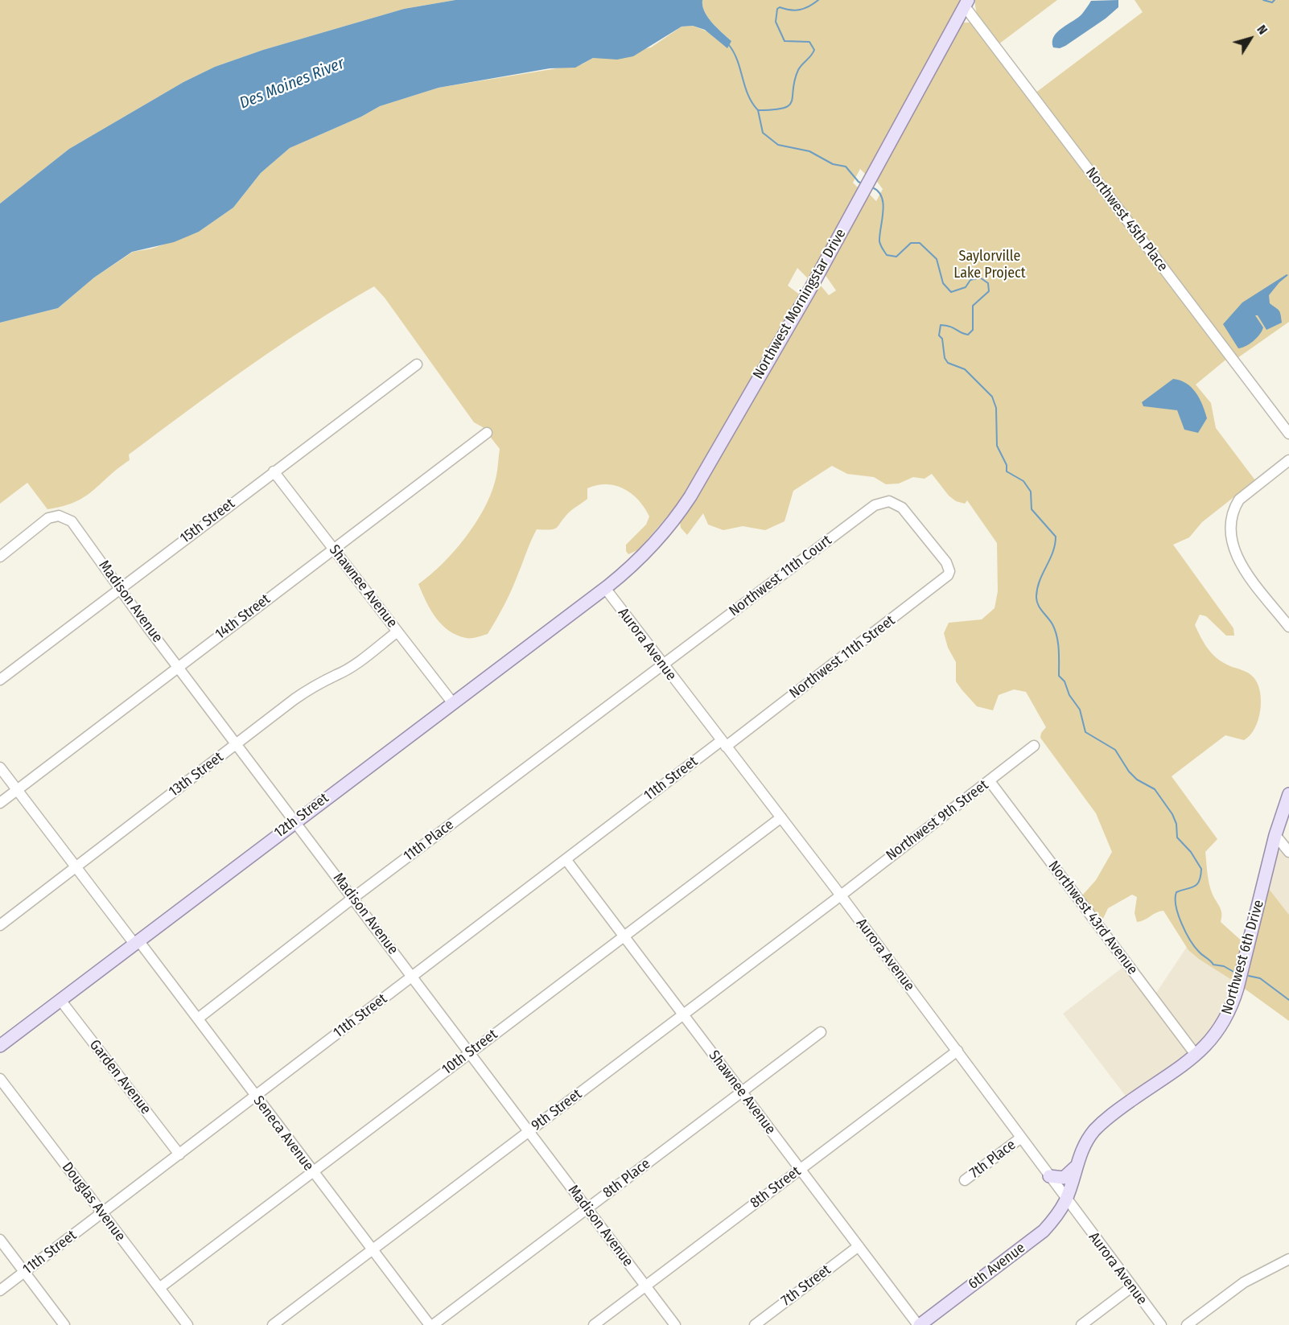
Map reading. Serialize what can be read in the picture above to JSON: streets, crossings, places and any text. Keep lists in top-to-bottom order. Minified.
{"streets":{"main road":["Northwest Morningstar Drive","12th Street","Northwest 6th Drive","6th Avenue"],"street":["Northwest 45th Place","15th Street","Northwest 11th Court","Shawnee Avenue","Madison Avenue","14th Street","Aurora Avenue","Northwest 11th Street","13th Street","11th Street","Northwest 9th Street","11th Place","Northwest 43rd Avenue","10th Street","Garden Avenue","9th Street","Seneca Avenue","7th Place","8th Place","8th Street","Douglas Avenue","7th Street"]},"crossings":[["Northwest 45th Place","Northwest Morningstar Drive"],["Northwest Morningstar Drive","Aurora Avenue"],["Northwest Morningstar Drive","12th Street"],["15th Street","Shawnee Avenue"],["15th Street","Madison Avenue"],["Northwest 11th Court","Aurora Avenue"],["Northwest 11th Court","Northwest 11th Street"],["Northwest 11th Court","11th Place"],["Shawnee Avenue","14th Street"],["Shawnee Avenue","13th Street"],["Shawnee Avenue","11th Street"],["Shawnee Avenue","12th Street"],["Shawnee Avenue","10th Street"],["Shawnee Avenue","9th Street"],["Shawnee Avenue","8th Place"],["Shawnee Avenue","8th Street"],["Shawnee Avenue","6th Avenue"],["Shawnee Avenue","7th Street"],["Madison Avenue","14th Street"],["Madison Avenue","13th Street"],["Madison Avenue","11th Street"],["Madison Avenue","12th Street"],["Madison Avenue","11th Place"],["Madison Avenue","10th Street"],["Madison Avenue","9th Street"],["Madison Avenue","8th Place"],["Madison Avenue","8th Street"],["14th Street","Seneca Avenue"],["Aurora Avenue","Northwest 11th Street"],["Aurora Avenue","11th Street"],["Aurora Avenue","12th Street"],["Aurora Avenue","Northwest 9th Street"],["Aurora Avenue","11th Place"],["Aurora Avenue","Northwest 6th Drive"],["Aurora Avenue","10th Street"],["Aurora Avenue","9th Street"],["Aurora Avenue","7th Place"],["Aurora Avenue","8th Street"],["Aurora Avenue","6th Avenue"],["Northwest 11th Street","11th Street"],["13th Street","Seneca Avenue"],["11th Street","Garden Avenue"],["11th Street","Seneca Avenue"],["11th Street","Douglas Avenue"],["12th Street","Garden Avenue"],["12th Street","Seneca Avenue"],["Northwest 9th Street","Northwest 43rd Avenue"],["Northwest 9th Street","9th Street"],["11th Place","Seneca Avenue"],["Northwest 43rd Avenue","Northwest 6th Drive"],["Northwest 6th Drive","6th Avenue"],["10th Street","Seneca Avenue"],["10th Street","Douglas Avenue"],["9th Street","Seneca Avenue"],["Seneca Avenue","8th Place"]],"water":["Des Moines River"],"parks":["Saylorville Lake Project"],"north":"top right"}
